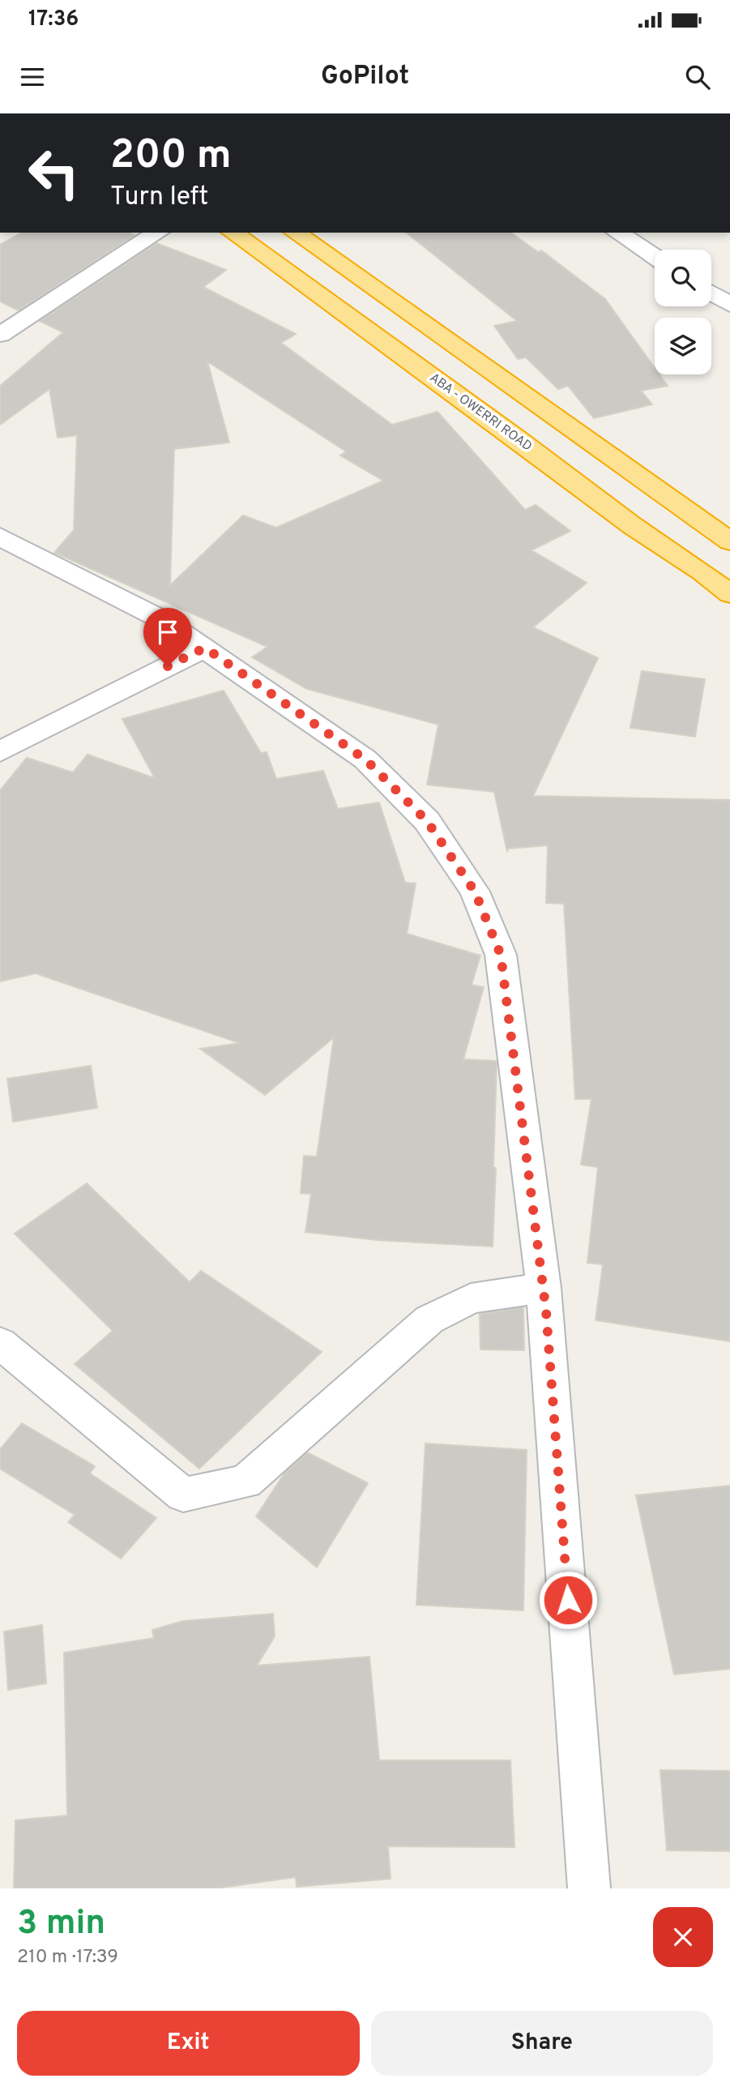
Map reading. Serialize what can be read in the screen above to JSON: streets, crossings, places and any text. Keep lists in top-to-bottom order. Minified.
{"streets":{"highway":["ABA - OWERRI ROAD"]},"page":{"status":"17:36","header":"GoPilot","turn":["200 m","Turn left"],"heading":["3 min","210 m · 17:39"],"buttons":["Exit","Share"]}}
